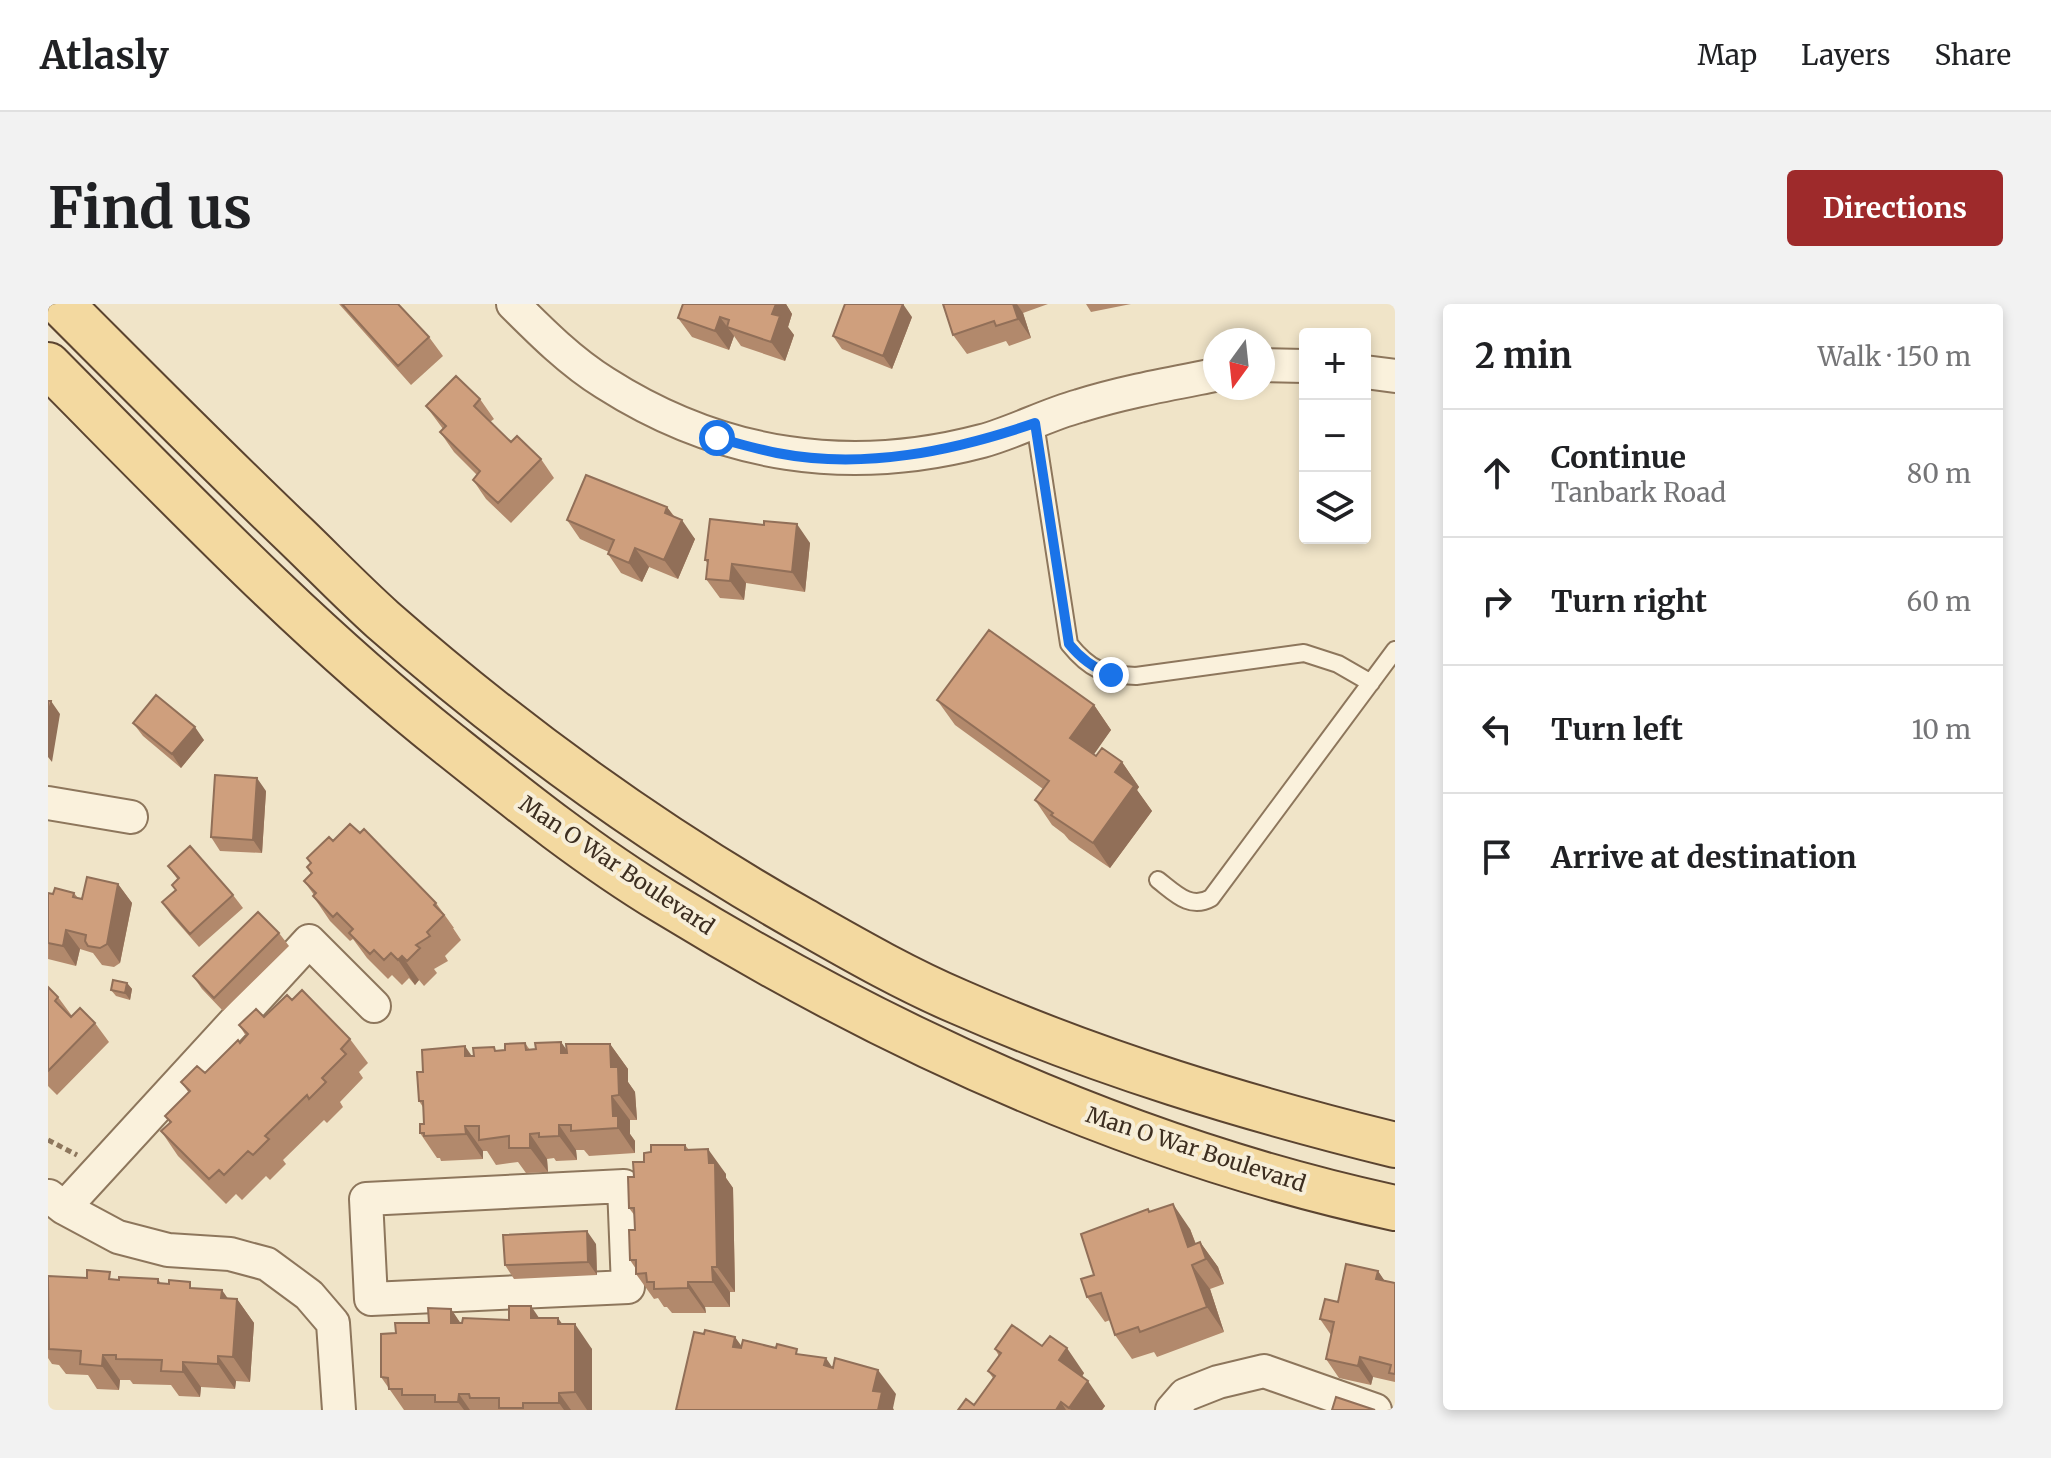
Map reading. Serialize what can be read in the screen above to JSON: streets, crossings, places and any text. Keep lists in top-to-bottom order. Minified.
{"streets":{"main road":["Man O War Boulevard"]},"north":"bottom","page":{"header":"Atlasly","nav":["Map","Layers","Share"],"buttons":"Directions","title":"Find us","heading":["2 min","Walk · 150 m"],"map_buttons":["+","−"],"list":[["Continue","Tanbark Road","80 m"],["Turn right","60 m"],["Turn left","10 m"],"Arrive at destination"]}}
